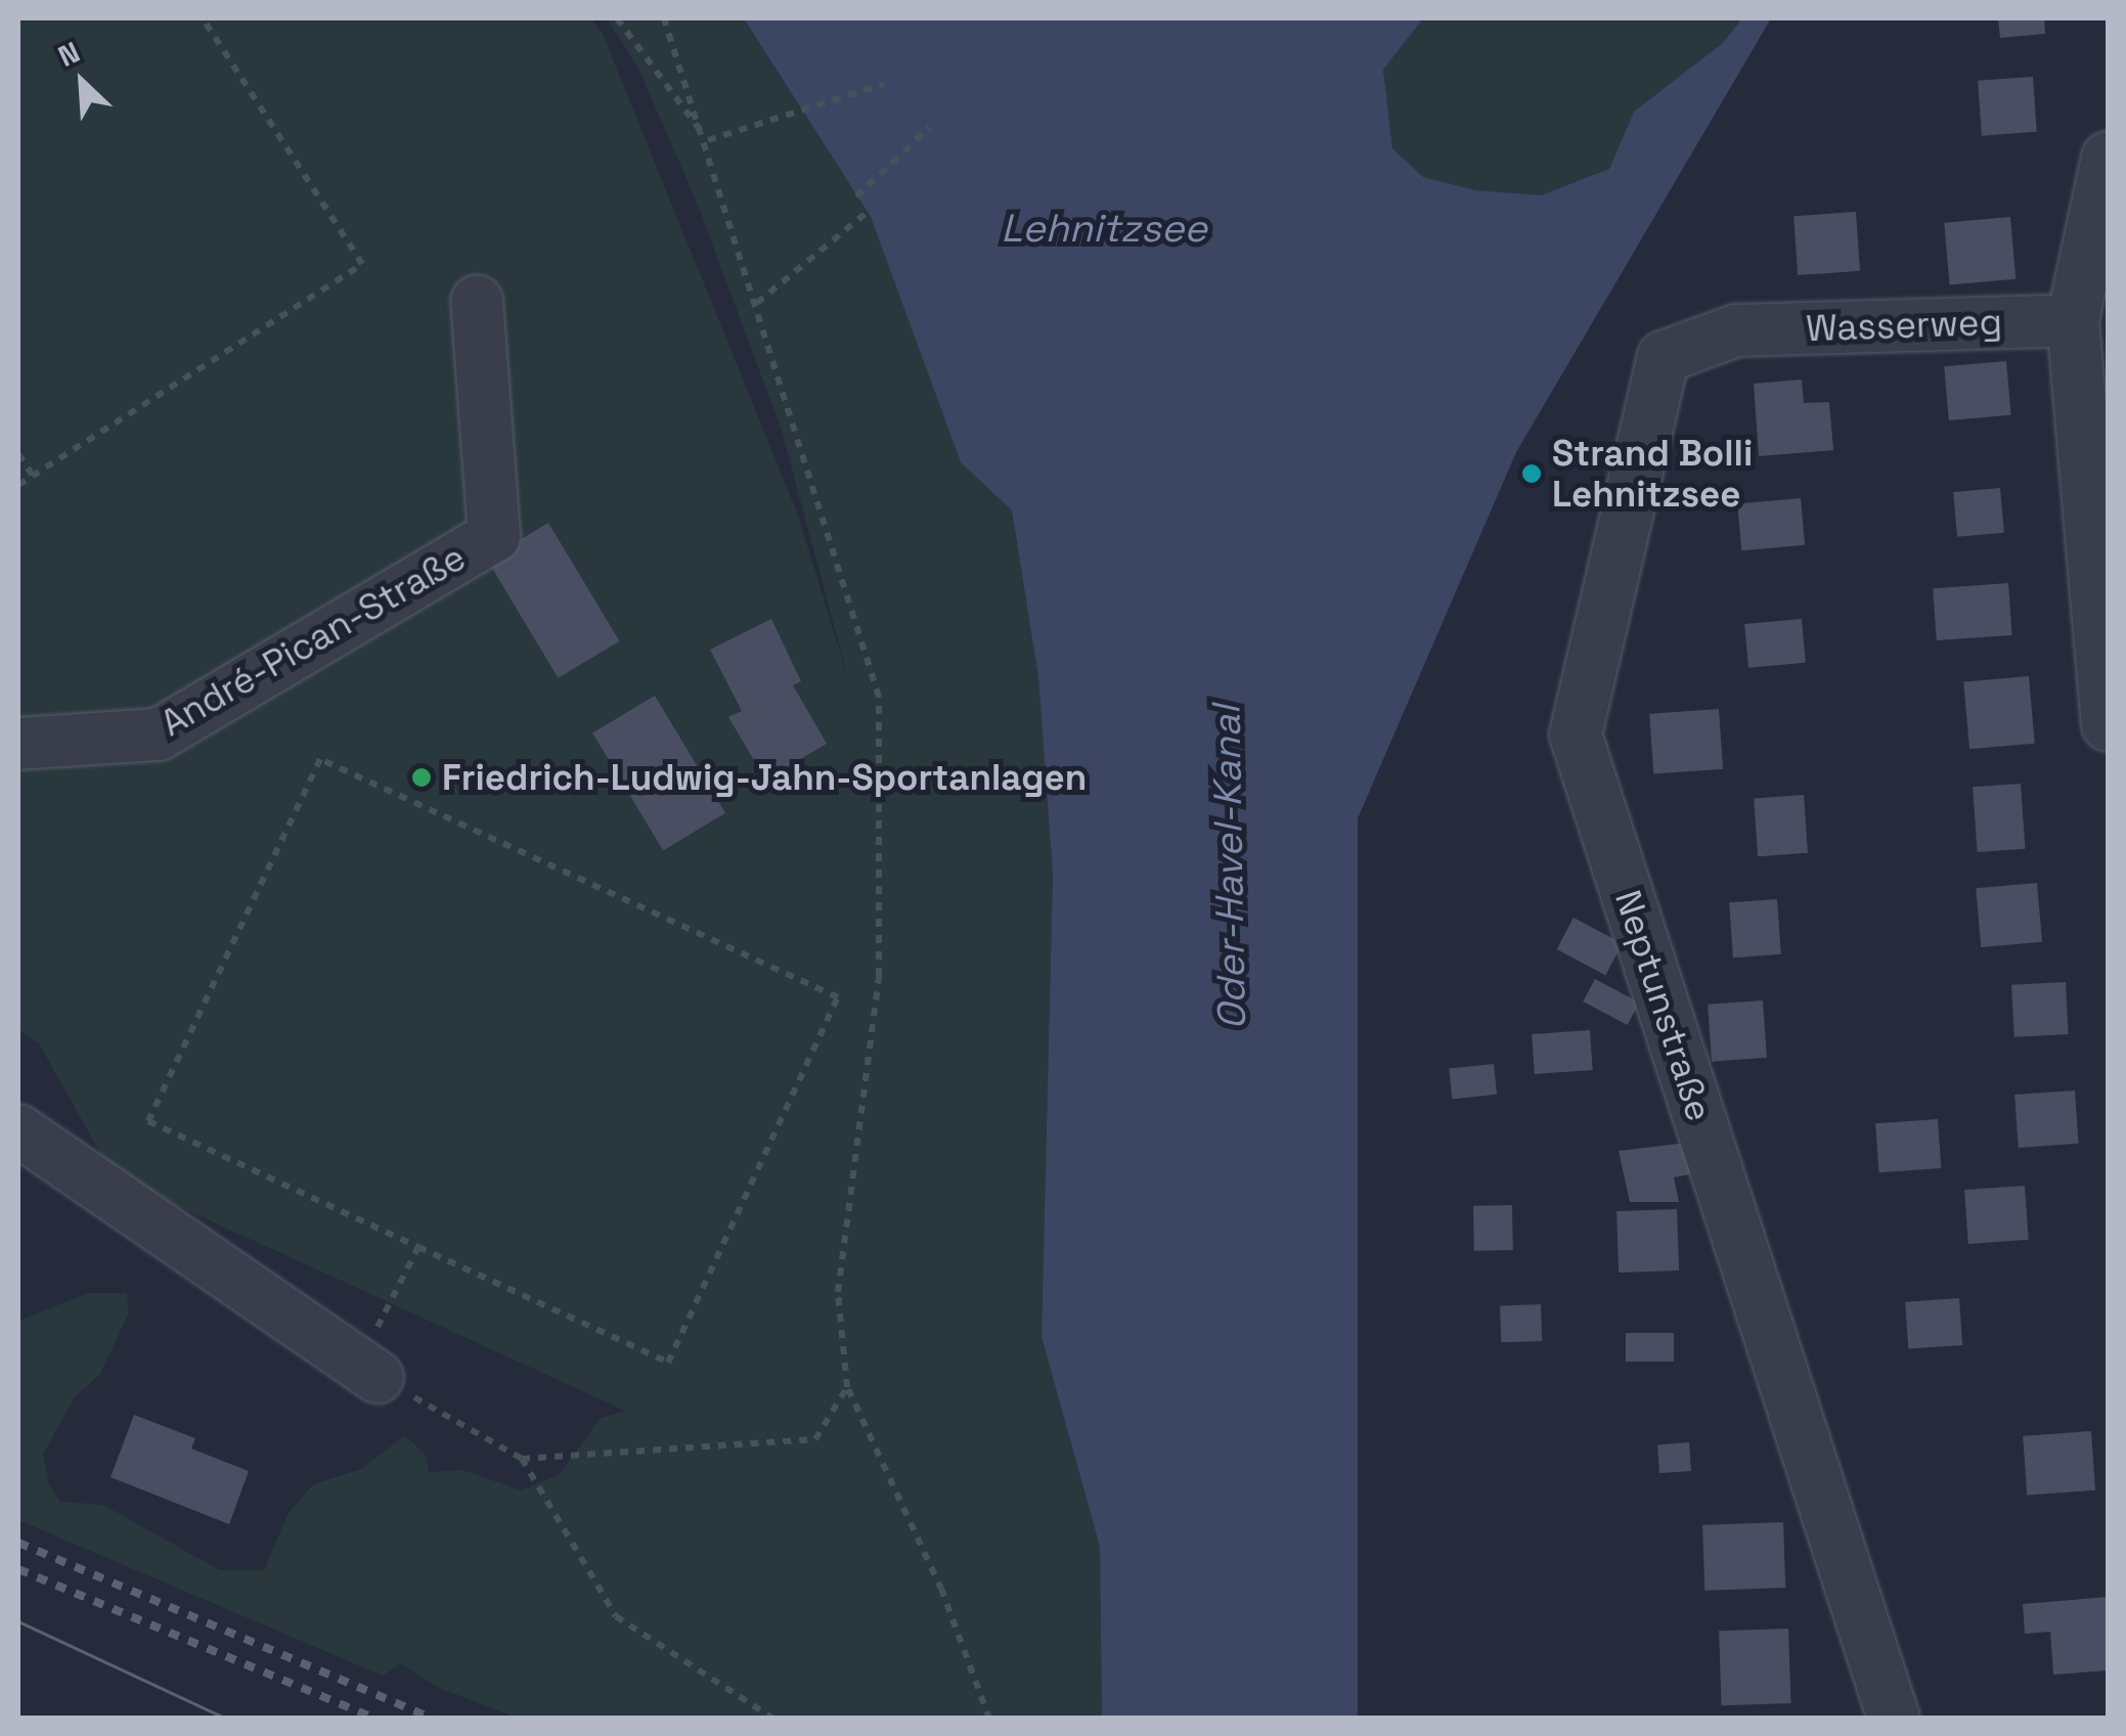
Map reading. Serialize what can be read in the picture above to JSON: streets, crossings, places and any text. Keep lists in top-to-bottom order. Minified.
{"streets":{"street":["Wasserweg","André-Pican-Straße","Neptunstraße"]},"crossings":[["Wasserweg","Neptunstraße"]],"water":["Lehnitzsee","Oder-Havel-Kanal"],"places":["Strand Bolli Lehnitzsee","Friedrich-Ludwig-Jahn-Sportanlagen"],"north":"top left"}
